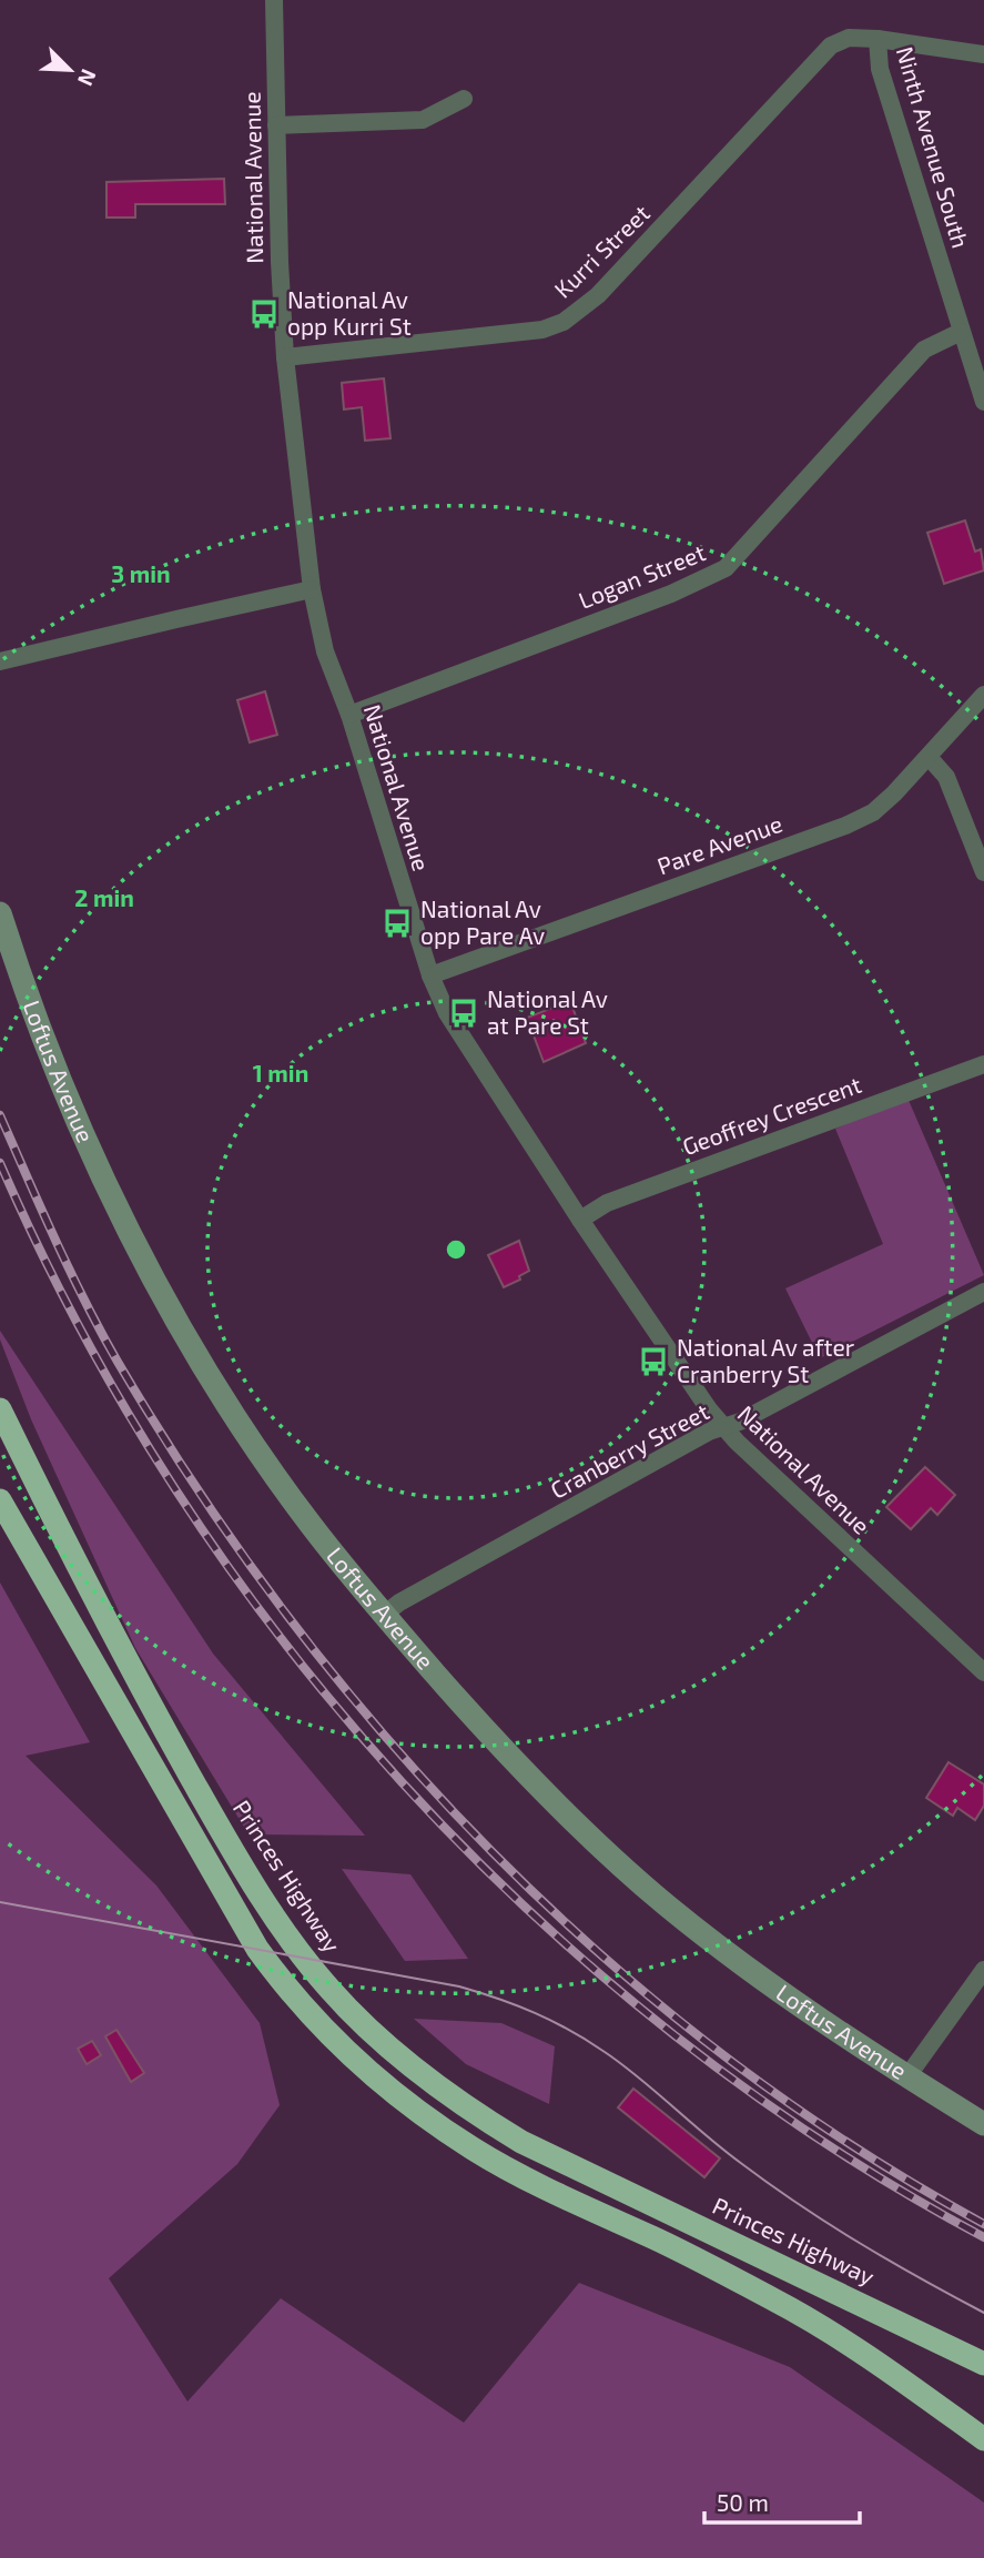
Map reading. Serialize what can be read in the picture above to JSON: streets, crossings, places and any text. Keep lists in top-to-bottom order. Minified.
{"streets":{"highway":["Princes Highway"],"street":["Ninth Avenue South","National Avenue","Kurri Street","Logan Street","Pare Avenue","Loftus Avenue","Geoffrey Crescent","Cranberry Street"]},"crossings":[["Ninth Avenue South","Kurri Street"],["Ninth Avenue South","Logan Street"],["National Avenue","Kurri Street"],["National Avenue","Logan Street"],["National Avenue","Pare Avenue"],["National Avenue","Geoffrey Crescent"],["National Avenue","Cranberry Street"],["Loftus Avenue","Cranberry Street"]],"places":{"bus stop":["National Av opp Kurri St","National Av opp Pare Av","National Av at Pare St","National Av after Cranberry St"]},"scale_bar":"50 m","north":"bottom right","rings":["3 min","2 min","1 min"]}
